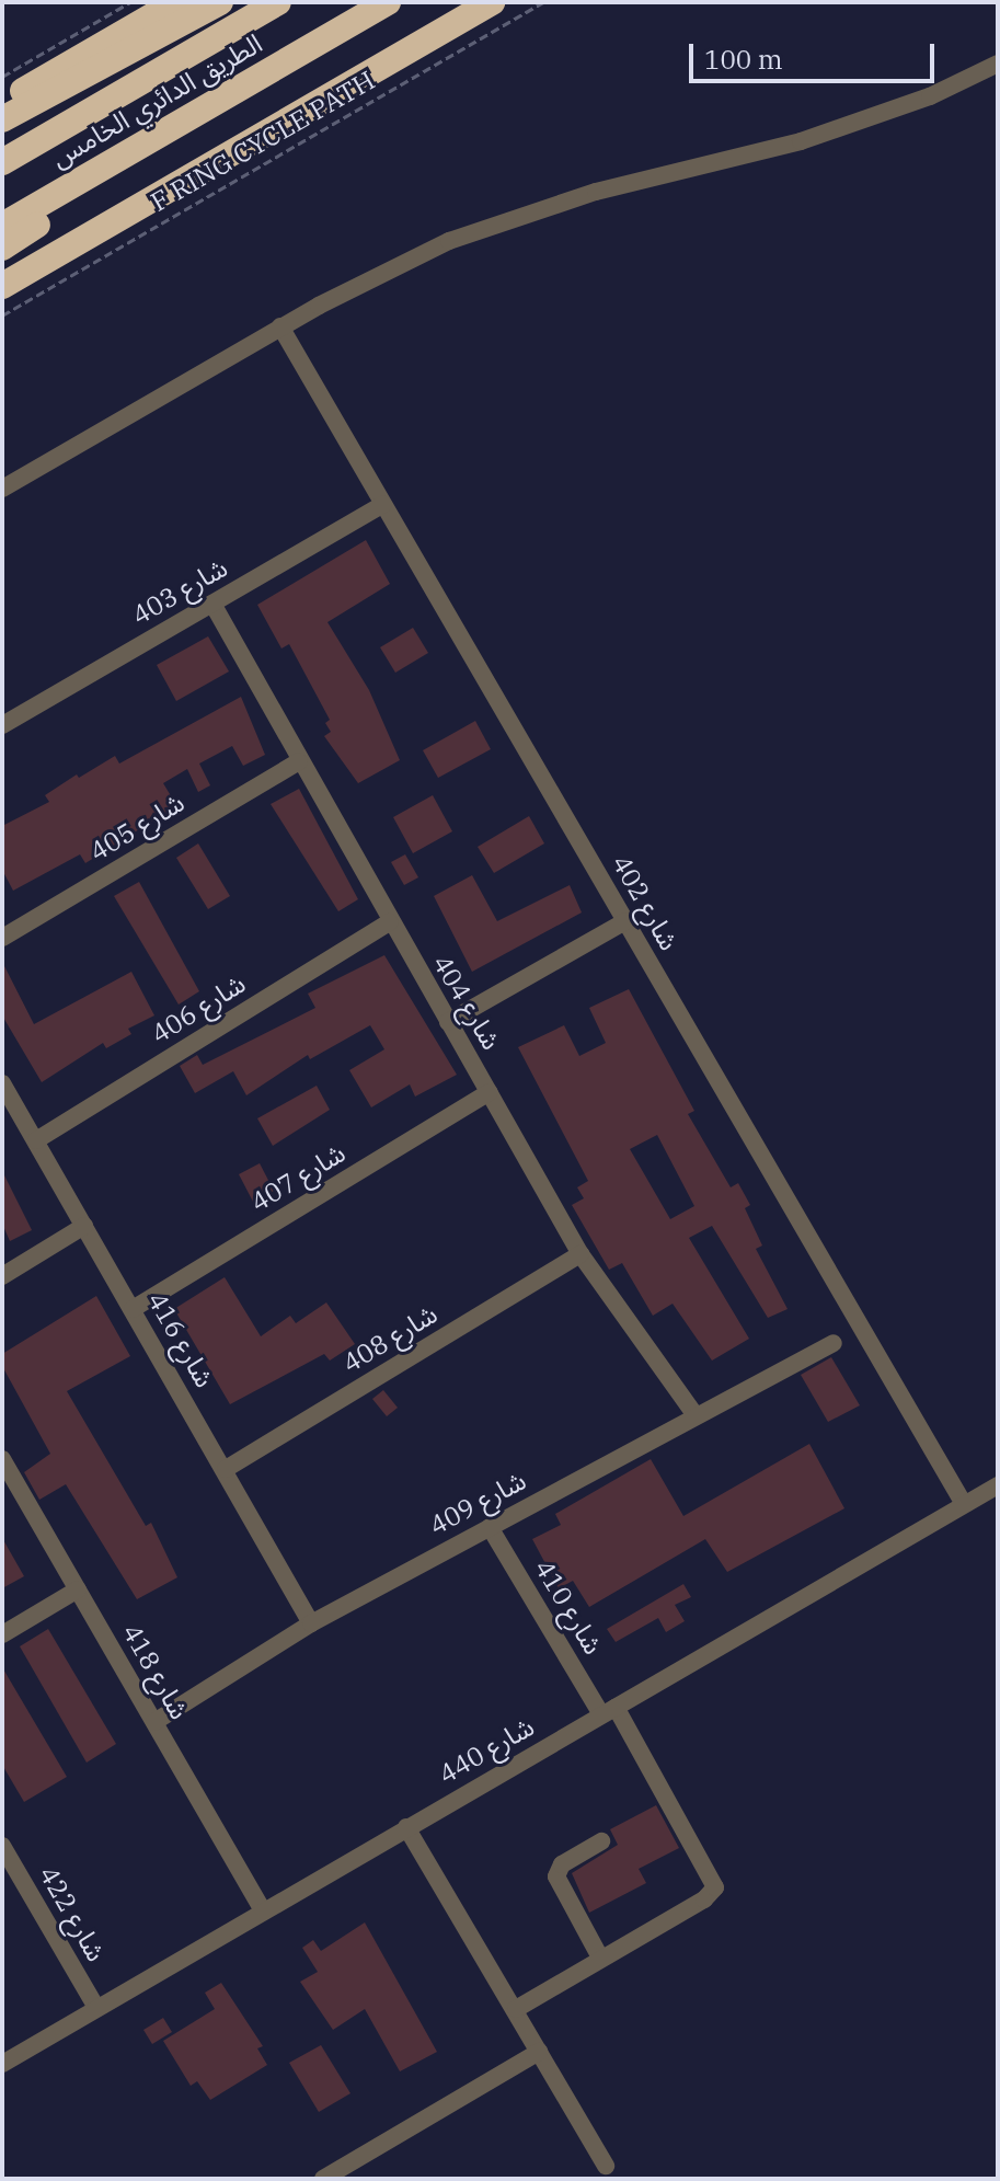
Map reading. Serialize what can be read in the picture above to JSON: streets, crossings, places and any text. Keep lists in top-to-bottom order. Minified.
{"streets":{"highway":["الطريق الدائري الخامس"],"street":["شارع 403","شارع 405","شارع 402","شارع 404","شارع 406","شارع 407","شارع 408","شارع 416","شارع 409","شارع 410","شارع 418","شارع 440","شارع 422"],"path":["F RING CYCLE PATH"]},"crossings":[["شارع 403","شارع 402"],["شارع 403","شارع 404"],["شارع 405","شارع 404"],["شارع 402","شارع 440"],["شارع 404","شارع 406"],["شارع 404","شارع 407"],["شارع 404","شارع 408"],["شارع 404","شارع 409"],["شارع 406","شارع 416"],["شارع 407","شارع 416"],["شارع 408","شارع 416"],["شارع 416","شارع 409"],["شارع 409","شارع 410"],["شارع 409","شارع 418"],["شارع 410","شارع 440"],["شارع 418","شارع 440"],["شارع 440","شارع 422"]],"scale_bar":"100 m"}
